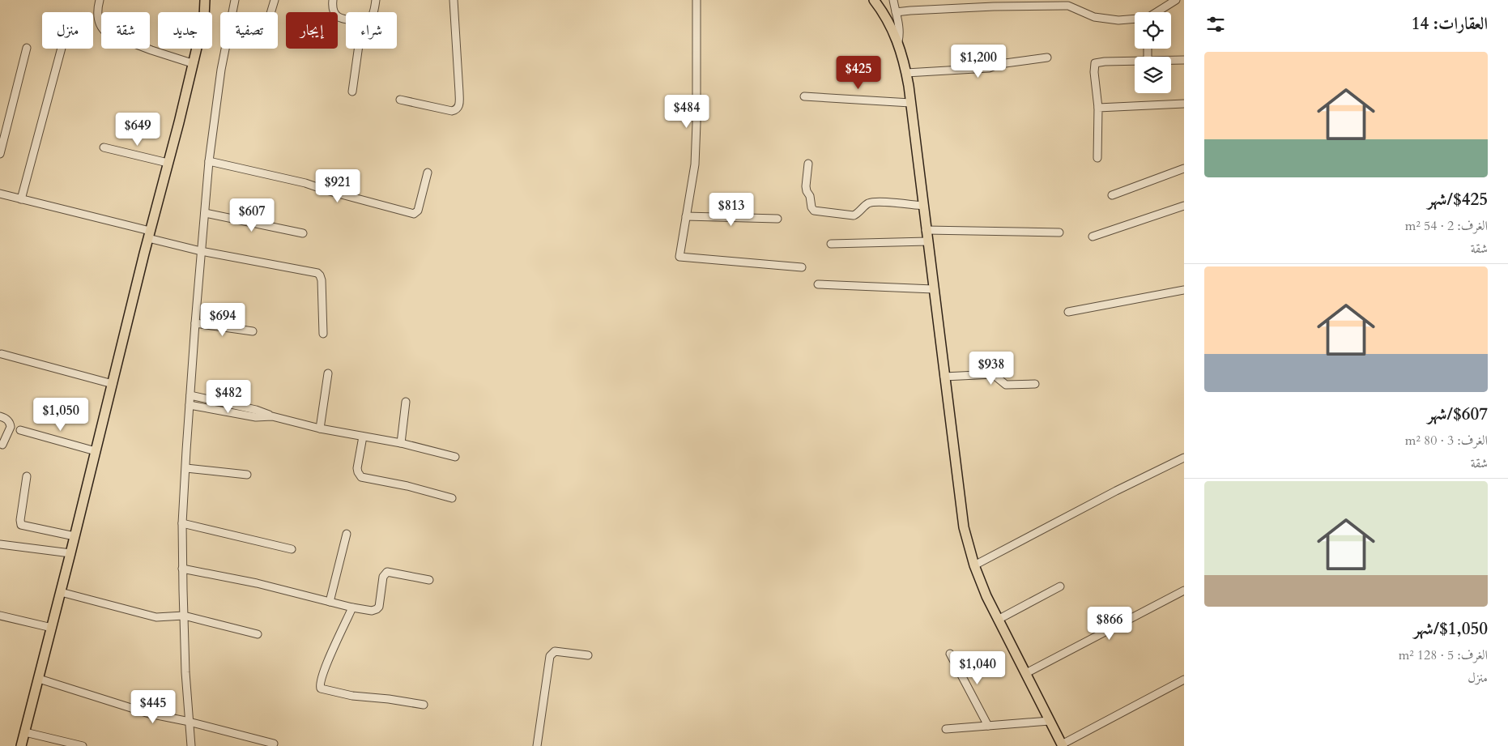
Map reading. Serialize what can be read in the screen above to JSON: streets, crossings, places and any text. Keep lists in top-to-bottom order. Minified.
{"page":{"heading":"العقارات: 14","chip":["شراء","إيجار","تصفية","جديد","شقة","منزل"],"price":["$1,200","$425","$484","$649","$921","$813","$607","$694","$938","$482","$1,050","$866","$1,040","$445"],"list":[{"name":"$425/شهر","note":"الغرف: 2 · 54 m² · شقة"},{"name":"$607/شهر","note":"الغرف: 3 · 80 m² · شقة"},{"name":"$1,050/شهر","note":"الغرف: 5 · 128 m² · منزل"}]}}
